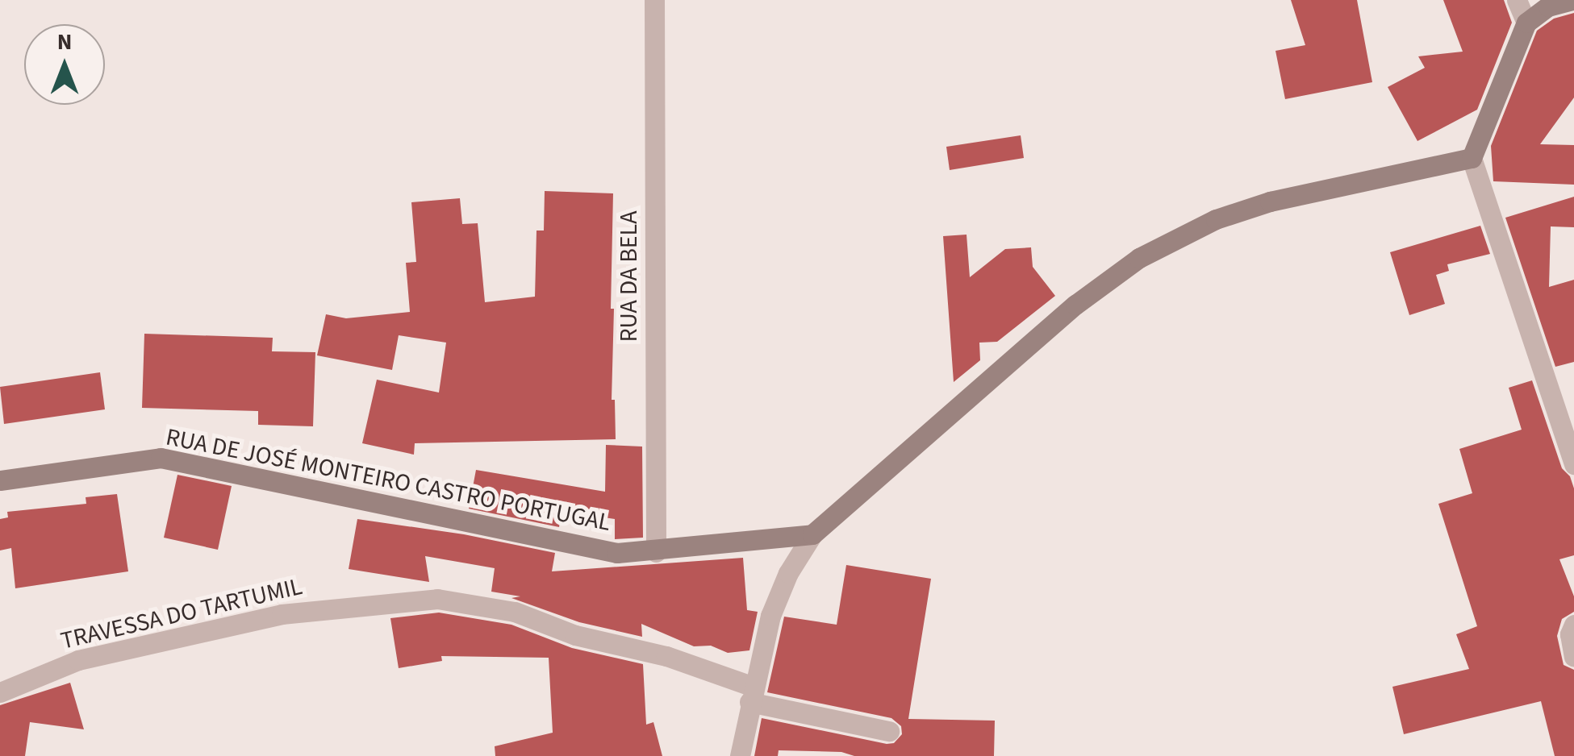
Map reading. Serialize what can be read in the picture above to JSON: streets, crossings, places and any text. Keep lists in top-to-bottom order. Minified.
{"streets":{"main road":["RUA DE JOSÉ MONTEIRO CASTRO PORTUGAL"],"street":["RUA DA BELA","TRAVESSA DO TARTUMIL"]},"crossings":[["RUA DA BELA","RUA DE JOSÉ MONTEIRO CASTRO PORTUGAL"]],"north":"top"}
